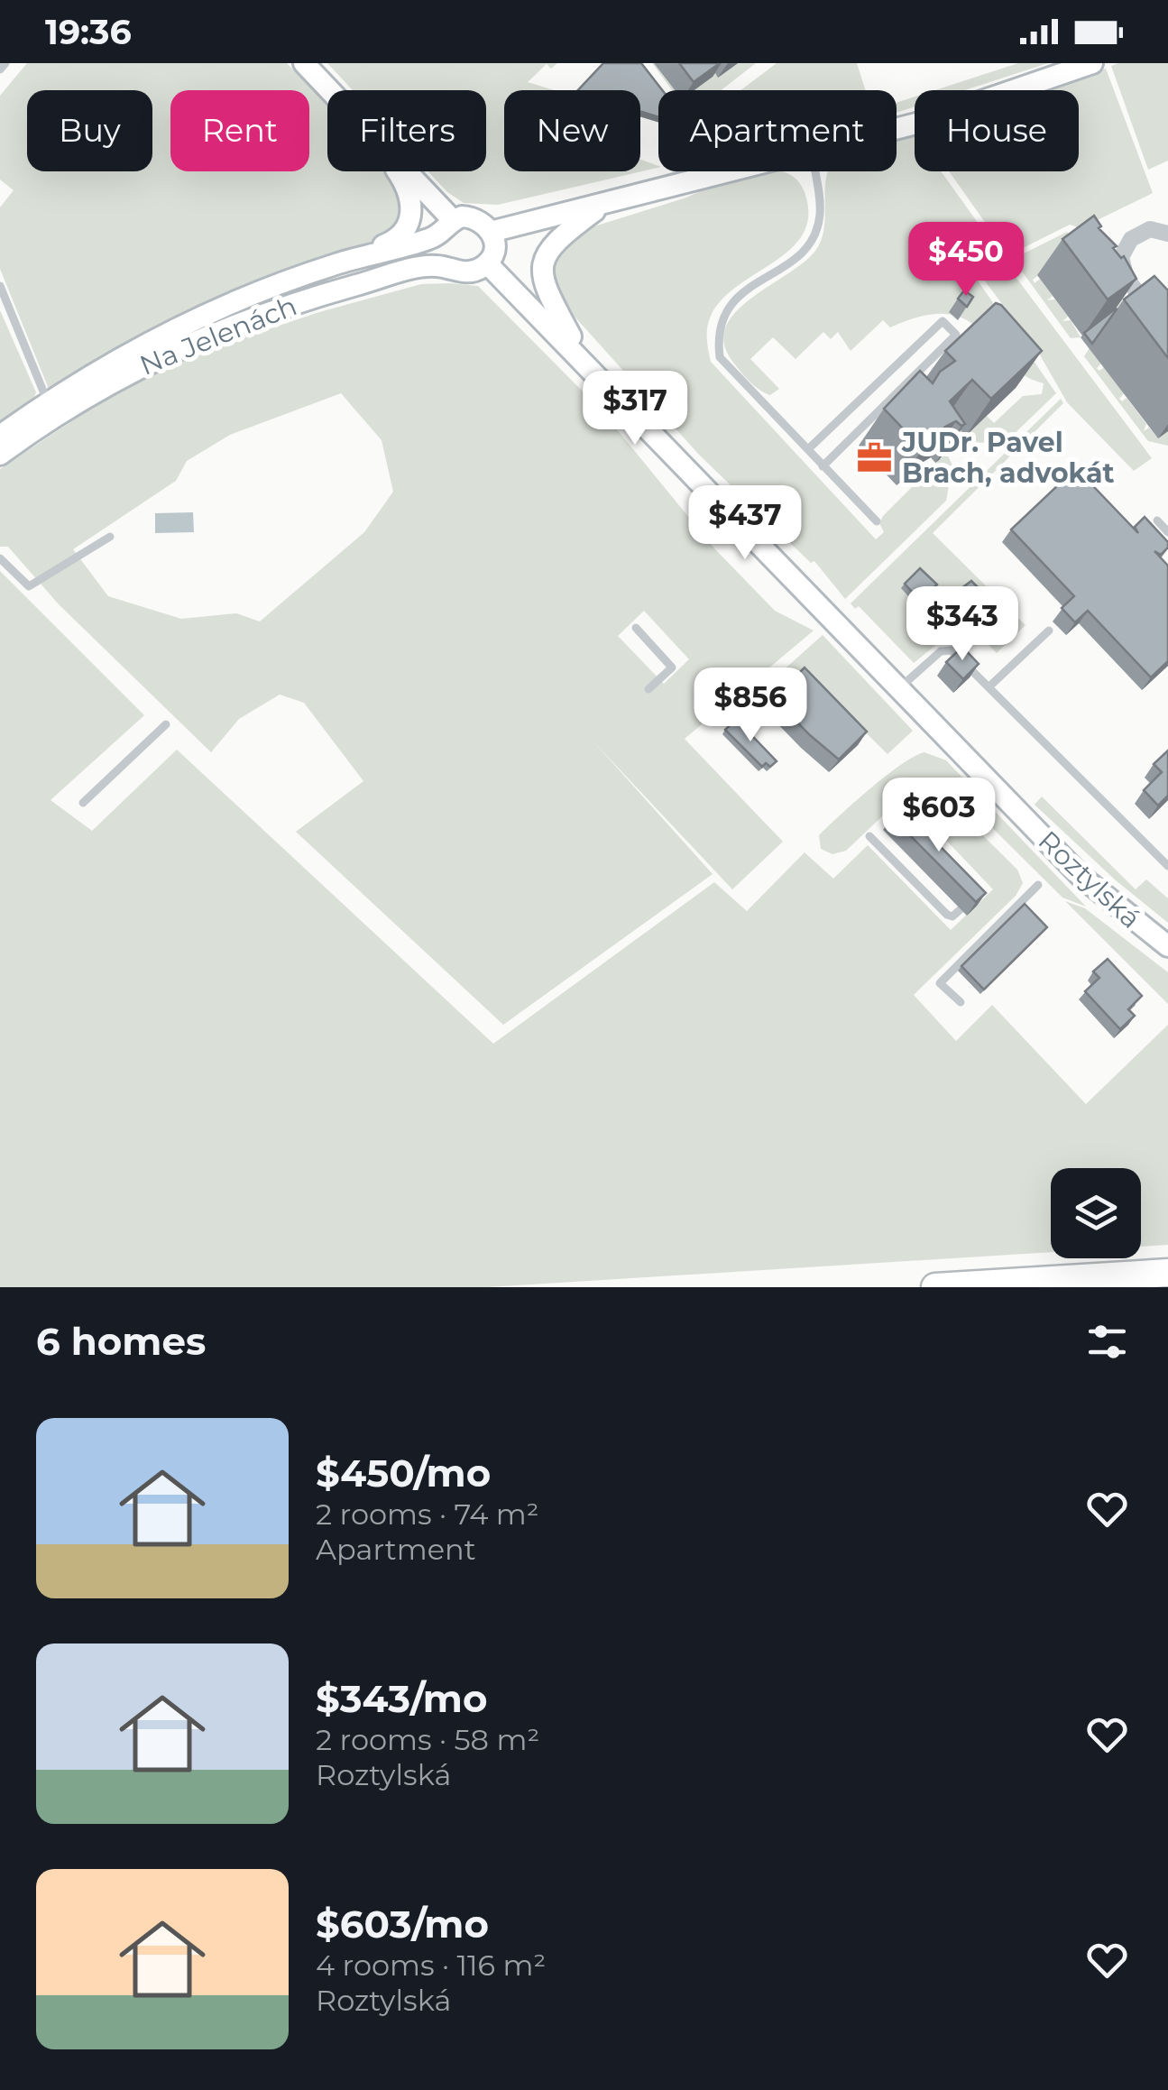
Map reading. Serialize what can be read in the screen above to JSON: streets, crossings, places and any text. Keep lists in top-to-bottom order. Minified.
{"streets":{"main road":["Na Jelenách","Roztylská"]},"crossings":[["Na Jelenách","Roztylská"]],"places":{"office":["JUDr. Pavel Brach, advokát"]},"page":{"status":"19:36","chip":["Buy","Rent","Filters","New","Apartment","House"],"price":["$450","$317","$437","$343","$856","$603"],"heading":"6 homes","list":[{"name":"$450/mo","note":"2 rooms · 74 m² · Apartment"},{"name":"$343/mo","note":"2 rooms · 58 m² · Roztylská"},{"name":"$603/mo","note":"4 rooms · 116 m² · Roztylská"}]}}
